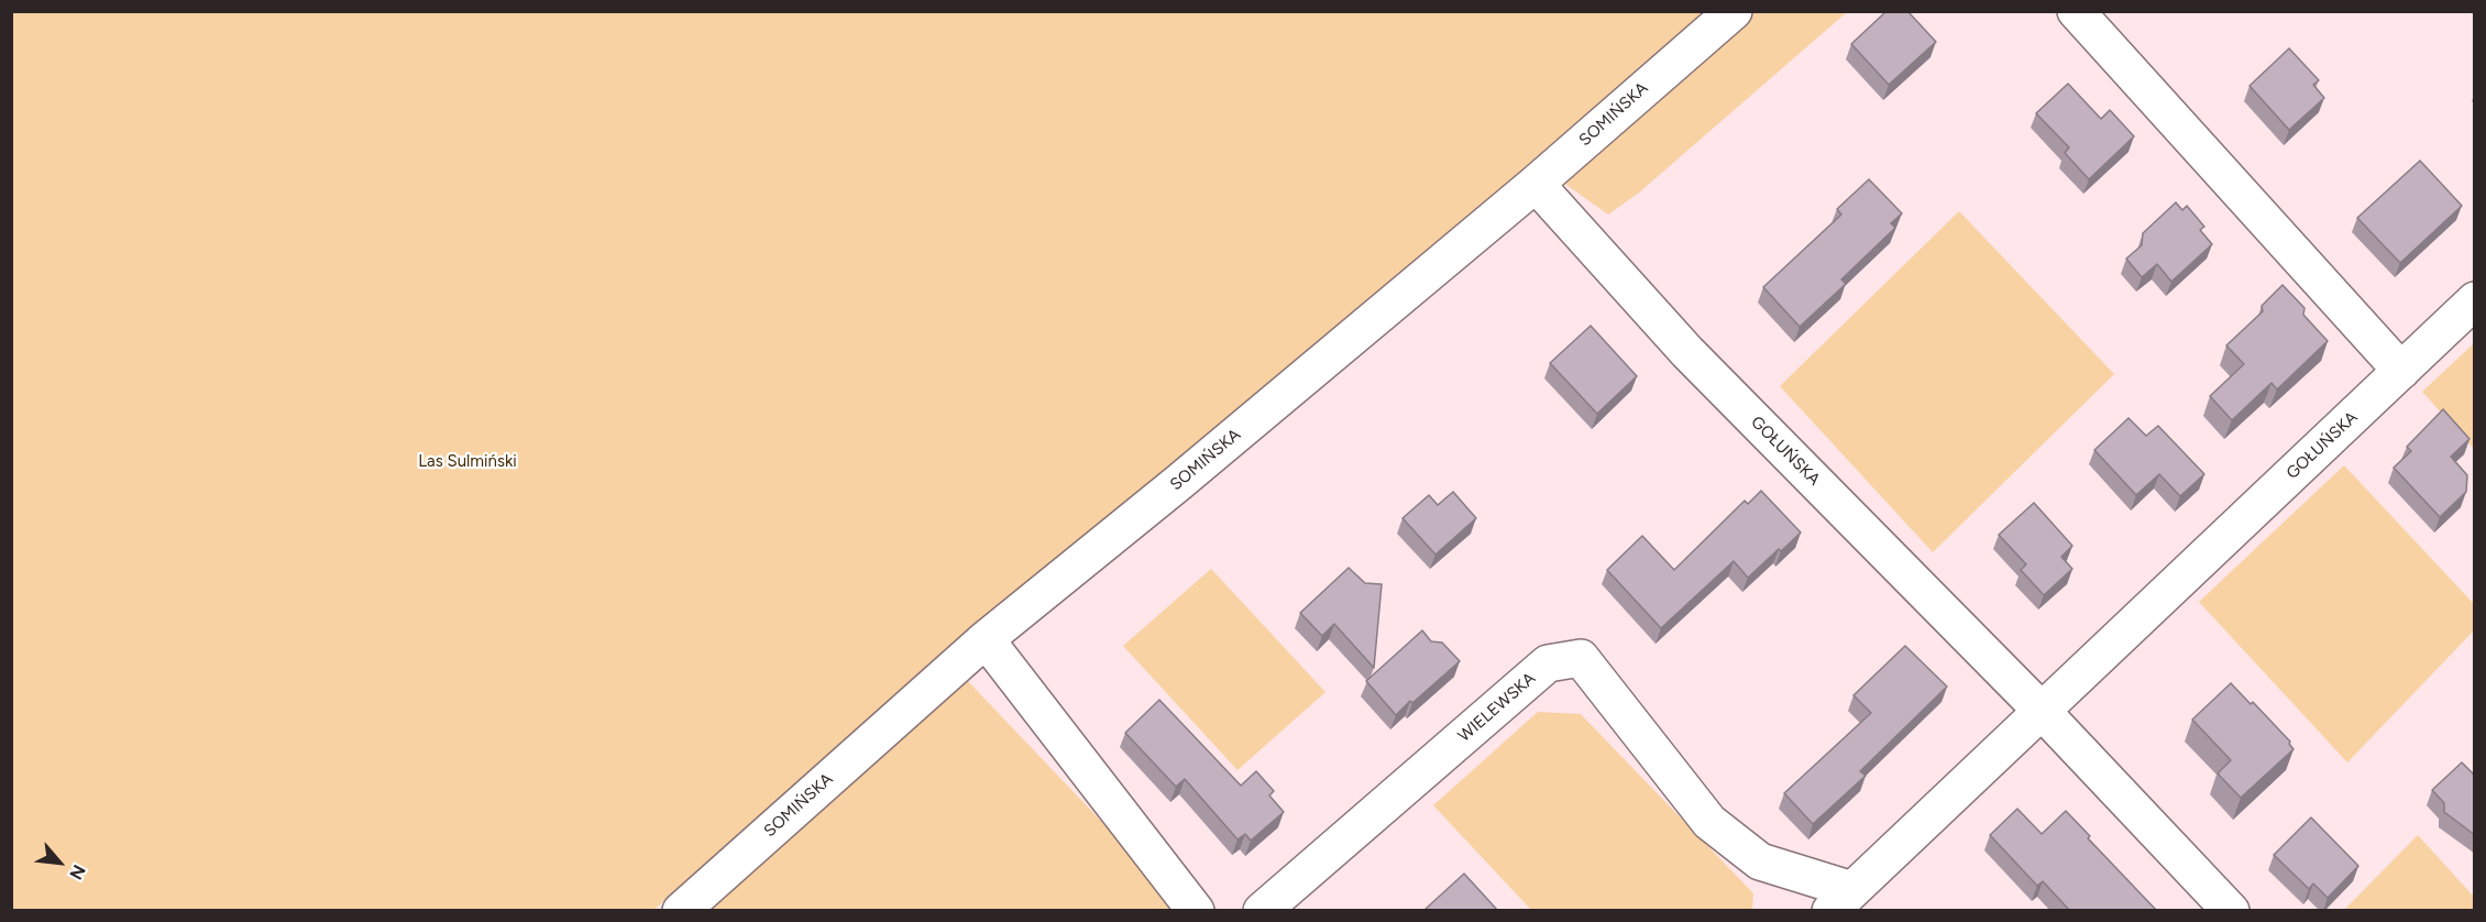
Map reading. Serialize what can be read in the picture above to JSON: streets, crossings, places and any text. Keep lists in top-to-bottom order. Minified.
{"streets":{"street":["SOMIŃSKA","GOŁUŃSKA","WIELEWSKA"]},"crossings":[["SOMIŃSKA","GOŁUŃSKA"],["GOŁUŃSKA","WIELEWSKA"]],"parks":["Las Sulmiński"],"north":"bottom right"}
